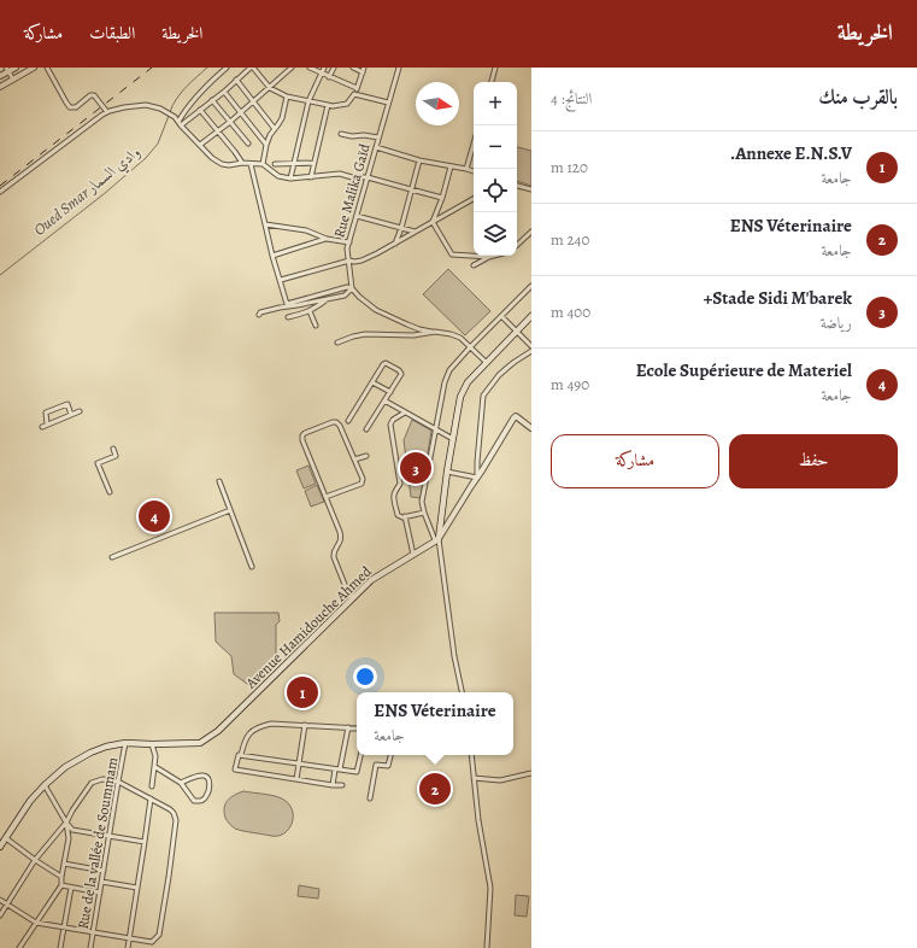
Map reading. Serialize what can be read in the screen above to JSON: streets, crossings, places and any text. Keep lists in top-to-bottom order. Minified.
{"streets":{"main road":["Avenue Hamidouche Ahmed"],"street":["Rue Malika Gaïd","Rue de la vallée de Soummam"]},"crossings":[["Avenue Hamidouche Ahmed","Rue de la vallée de Soummam"]],"water":["Oued Smar وادي السمار"],"north":"right","page":{"header":"الخريطة","nav":["الخريطة","الطبقات","مشاركة"],"heading":["بالقرب منك","النتائج: 4"],"map_buttons":["+","−"],"list":[{"mark":"1","name":"Annexe E.N.S.V.","note":"جامعة","value":"120 m"},{"mark":"2","name":"ENS Véterinaire","note":"جامعة","value":"240 m"},{"mark":"3","name":"Stade Sidi M'barek+","note":"رياضة","value":"400 m"},{"mark":"4","name":"Ecole Supérieure de Materiel","note":"جامعة","value":"490 m"}],"buttons":["حفظ","مشاركة"],"pins":["3","4","1","2"],"popup":["ENS Véterinaire","جامعة"]}}
